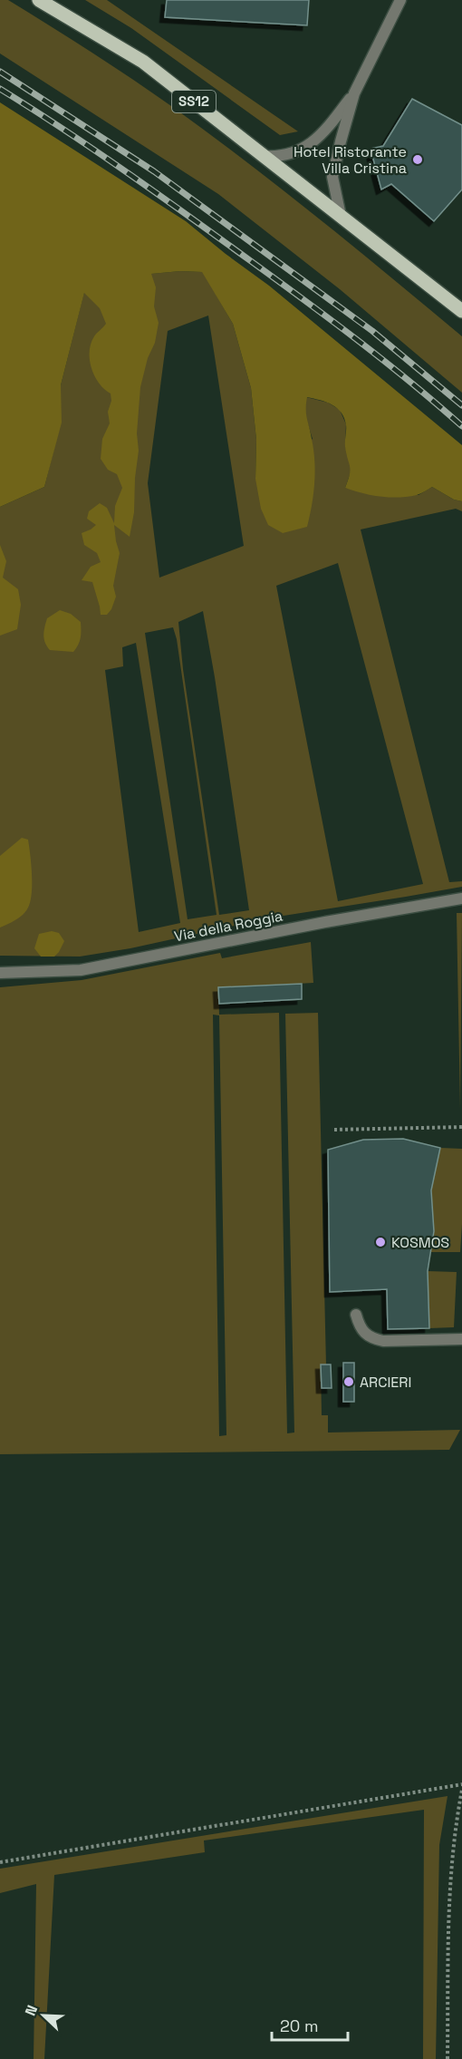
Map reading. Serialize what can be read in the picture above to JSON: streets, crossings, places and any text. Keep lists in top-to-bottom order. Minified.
{"streets":{"main road":["SS12"],"street":["Via della Roggia"]},"places":["Hotel Ristorante Villa Cristina","KOSMOS","ARCIERI"],"scale_bar":"20 m","north":"top left"}
